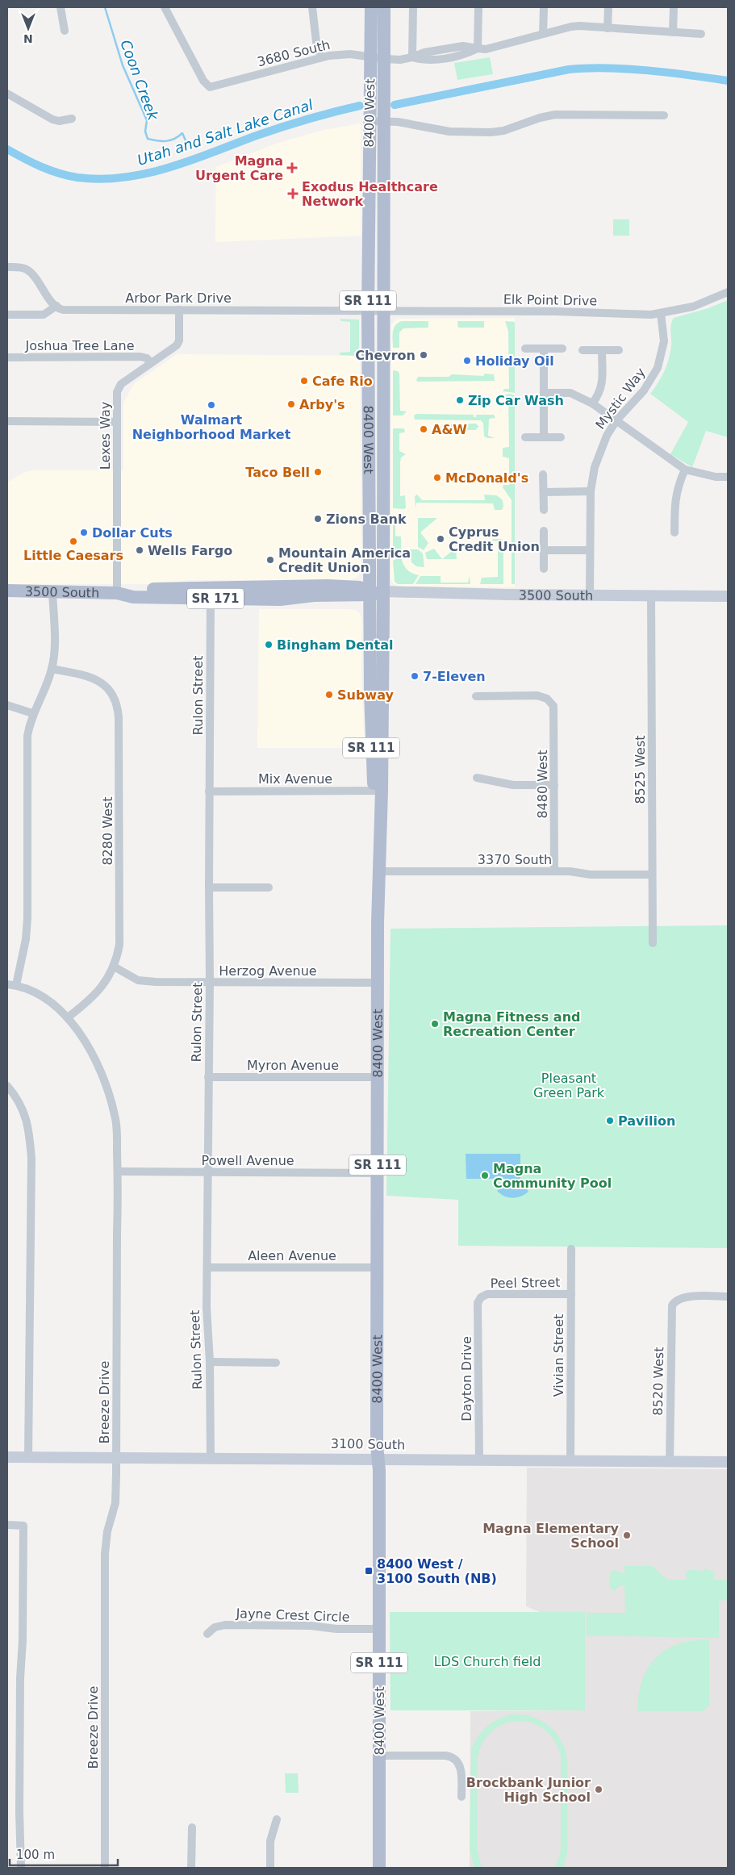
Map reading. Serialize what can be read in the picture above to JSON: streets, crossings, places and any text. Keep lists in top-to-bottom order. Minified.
{"streets":{"main road":["8400 West","SR 111","3500 South","SR 171"],"street":["3680 South","Arbor Park Drive","Elk Point Drive","Joshua Tree Lane","Mystic Way","Lexes Way","Rulon Street","8525 West","Mix Avenue","8480 West","8280 West","3370 South","Herzog Avenue","Myron Avenue","Powell Avenue","Aleen Avenue","Peel Street","Vivian Street","Dayton Drive","8520 West","Breeze Drive","3100 South","Jayne Crest Circle"]},"crossings":[["3680 South","8400 West"],["8400 West","Arbor Park Drive"],["8400 West","Elk Point Drive"],["8400 West","3500 South"],["8400 West","Mix Avenue"],["8400 West","3370 South"],["8400 West","Herzog Avenue"],["8400 West","Myron Avenue"],["8400 West","Powell Avenue"],["8400 West","Aleen Avenue"],["8400 West","3100 South"],["8400 West","Jayne Crest Circle"],["Arbor Park Drive","Elk Point Drive"],["Arbor Park Drive","Lexes Way"],["Elk Point Drive","Mystic Way"],["Joshua Tree Lane","Lexes Way"],["Mystic Way","3500 South"],["Lexes Way","3500 South"],["3500 South","Rulon Street"],["3500 South","8525 West"],["Rulon Street","Mix Avenue"],["Rulon Street","Herzog Avenue"],["Rulon Street","Myron Avenue"],["Rulon Street","Powell Avenue"],["Rulon Street","Aleen Avenue"],["Rulon Street","3100 South"],["8525 West","3370 South"],["8480 West","3370 South"],["8280 West","Herzog Avenue"],["8280 West","Breeze Drive"],["Powell Avenue","Breeze Drive"],["Peel Street","Vivian Street"],["Peel Street","Dayton Drive"],["Vivian Street","3100 South"],["Dayton Drive","3100 South"],["8520 West","3100 South"],["Breeze Drive","3100 South"]],"water":["Coon Creek","Utah and Salt Lake Canal"],"parks":["Pleasant Green Park","LDS Church field"],"places":{"health":["Magna Urgent Care","Exodus Healthcare Network"],"other":["Chevron","Holiday Oil","Cafe Rio","Zip Car Wash","Arby's","Walmart Neighborhood Market","A&W","Taco Bell","McDonald's","Zions Bank","Dollar Cuts","Cyprus Credit Union","Little Caesars","Wells Fargo","Mountain America Credit Union","Bingham Dental","7-Eleven","Subway","Magna Fitness and Recreation Center","Pavilion","Magna Community Pool","Magna Elementary School","Brockbank Junior High School"],"transit":["8400 West / 3100 South (NB)"]},"scale_bar":"100 m","north":"bottom"}
